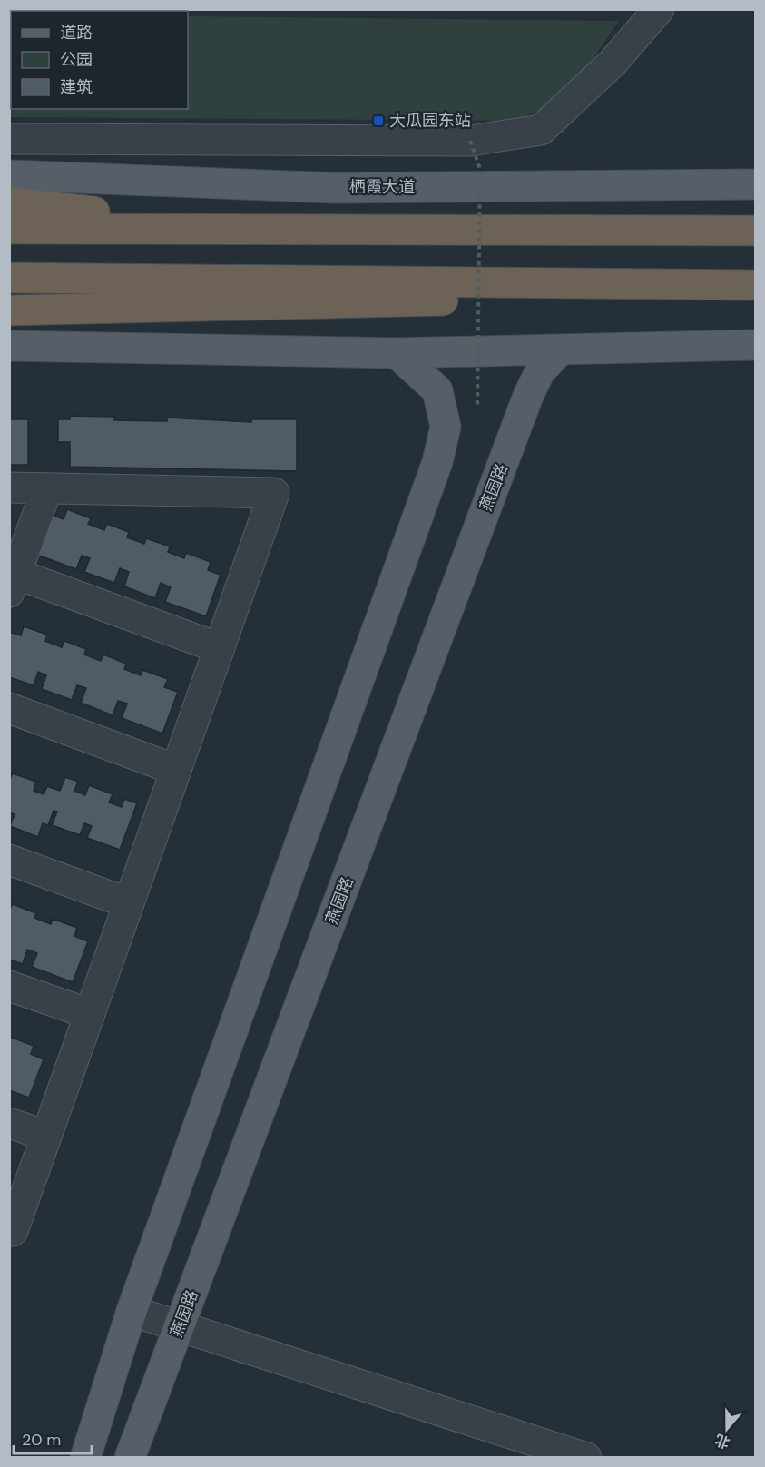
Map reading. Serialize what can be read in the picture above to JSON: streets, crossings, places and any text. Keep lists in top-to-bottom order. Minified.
{"streets":{"main road":["栖霞大道","燕园路"]},"places":{"transit":["大瓜园东站"]},"legend":["道路","公园","建筑"],"scale_bar":"20 m","north":"bottom"}
